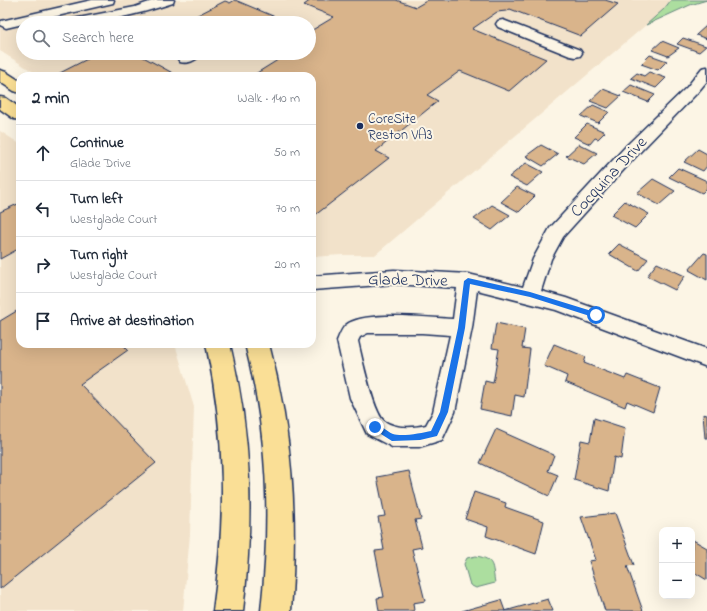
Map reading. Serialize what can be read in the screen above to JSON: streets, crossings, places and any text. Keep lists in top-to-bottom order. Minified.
{"streets":{"street":["Cocquina Drive","Glade Drive"]},"crossings":[["Cocquina Drive","Glade Drive"]],"places":["CoreSite Reston VA3"],"page":{"search":"Search here","heading":["2 min","Walk · 140 m"],"list":[["Continue","Glade Drive","50 m"],["Turn left","Westglade Court","70 m"],["Turn right","Westglade Court","20 m"],"Arrive at destination"],"map_buttons":["+","−"]}}
